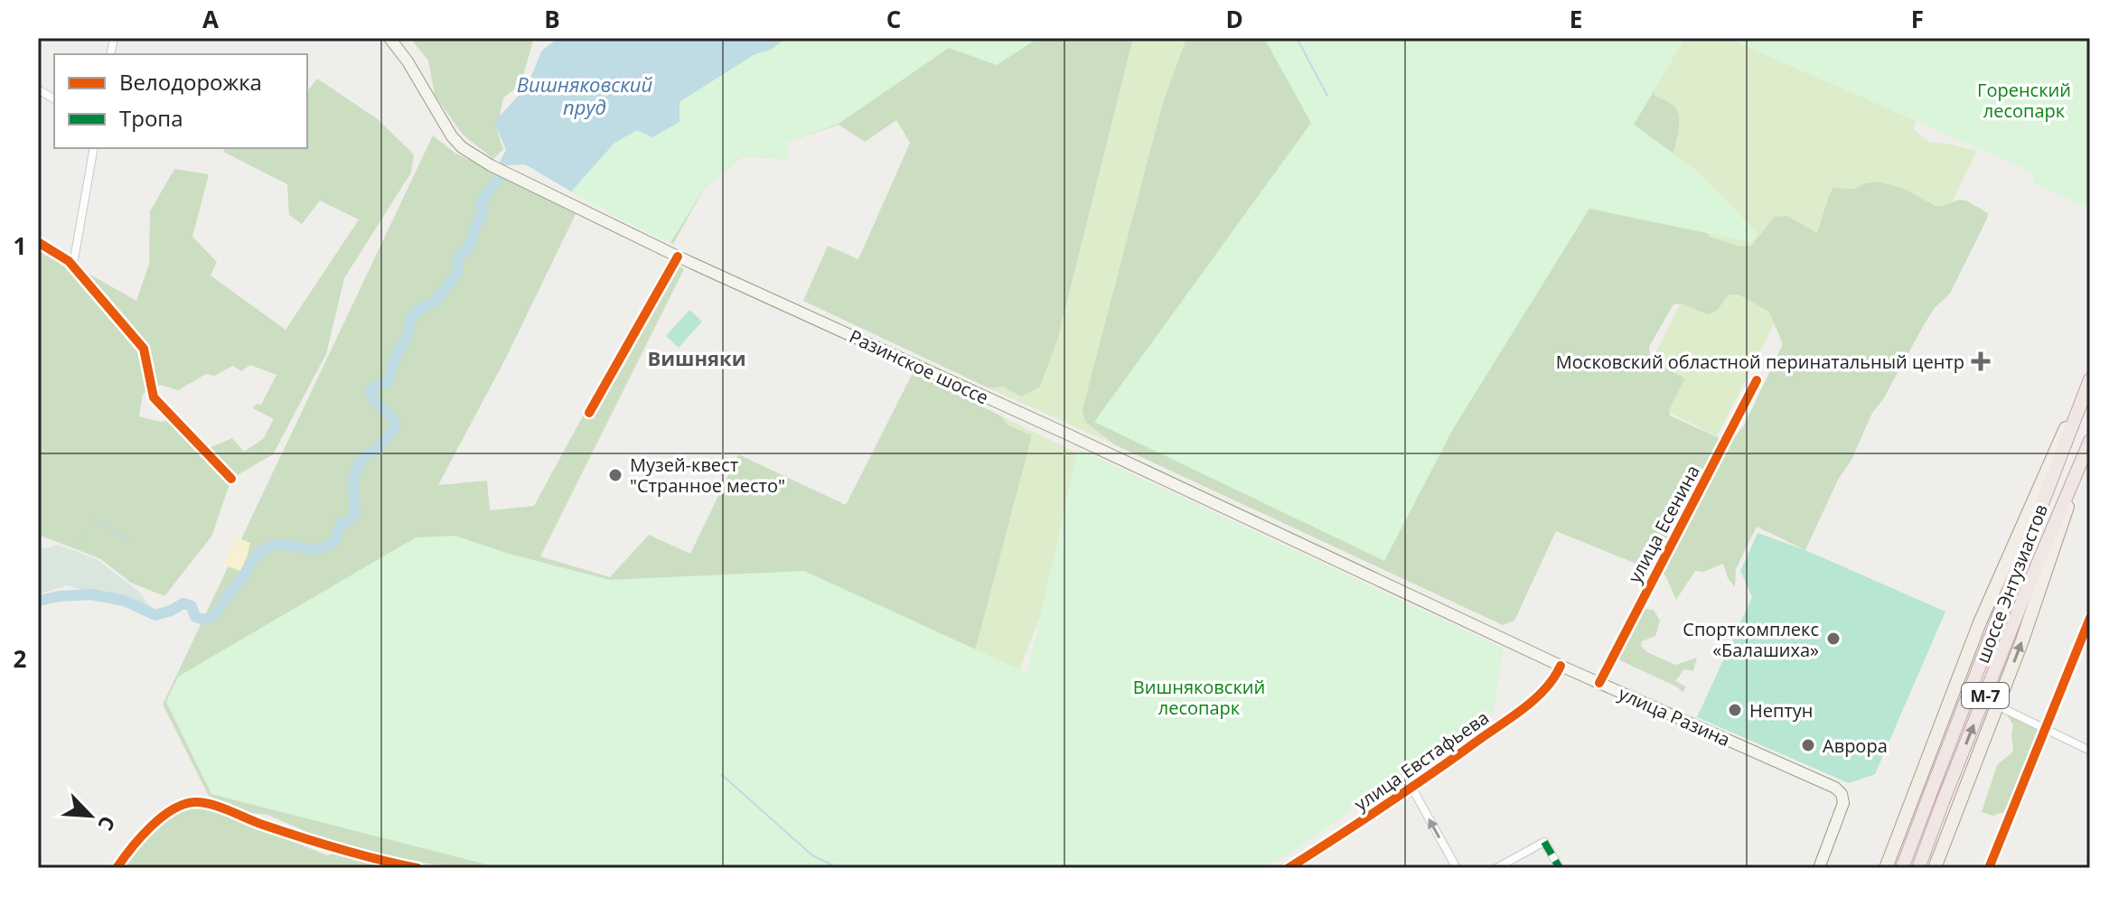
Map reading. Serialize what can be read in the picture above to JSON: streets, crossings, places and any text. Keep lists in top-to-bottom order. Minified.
{"streets":{"highway":["шоссе Энтузиастов","М-7"],"main road":["Разинское шоссе","улица Разина"],"street":["улица Есенина","улица Евстафьева"]},"crossings":[["Разинское шоссе","улица Разина"],["улица Есенина","улица Разина"],["улица Разина","улица Евстафьева"]],"districts":["Вишняки"],"water":["Вишняковский пруд"],"parks":["Горенский лесопарк","Вишняковский лесопарк"],"places":{"health":["Московский областной перинатальный центр"],"other":["Музей-квест \"Странное место\"","Спорткомплекс «Балашиха»","Нептун","Аврора"]},"legend":["Велодорожка","Тропа"],"north":"bottom right","grid":{"columns":["A","B","C","D","E","F"],"rows":["1","2"]}}
